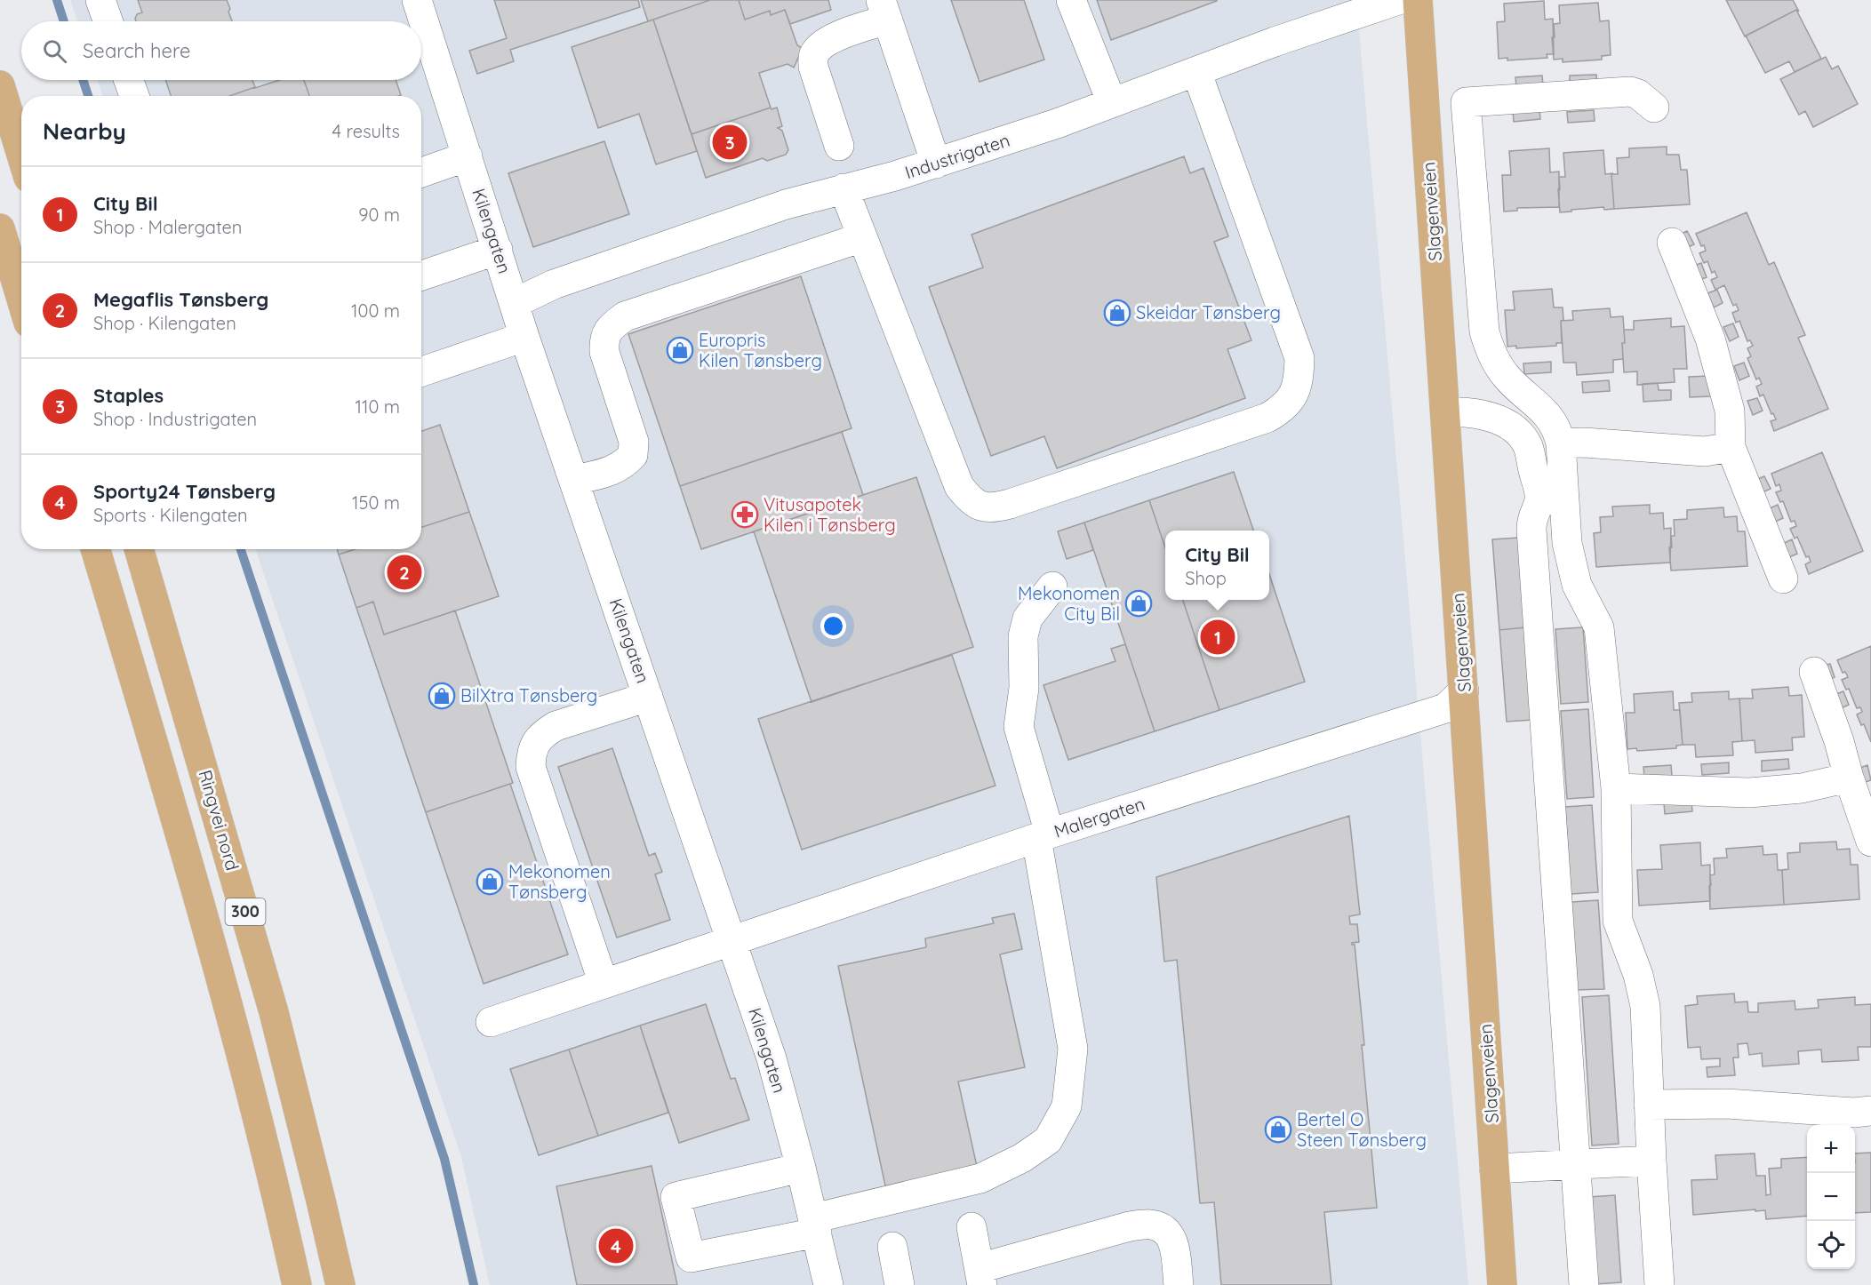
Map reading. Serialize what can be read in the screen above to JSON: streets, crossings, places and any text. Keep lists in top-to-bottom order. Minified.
{"streets":{"main road":["Slagenveien","Ringvei nord","300"],"street":["Industrigaten","Kilengaten","Malergaten"]},"crossings":[["Industrigaten","Kilengaten"],["Slagenveien","Malergaten"],["Kilengaten","Malergaten"]],"places":{"shop":["Skeidar Tønsberg","Europris Kilen Tønsberg","Mekonomen City Bil","BilXtra Tønsberg","Mekonomen Tønsberg","Bertel O Steen Tønsberg"],"pharmacy":["Vitusapotek Kilen i Tønsberg"]},"page":{"search":"Search here","heading":["Nearby","4 results"],"pins":["3","2","1","4"],"list":[{"mark":"1","name":"City Bil","note":"Shop · Malergaten","value":"90 m"},{"mark":"2","name":"Megaflis Tønsberg","note":"Shop · Kilengaten","value":"100 m"},{"mark":"3","name":"Staples","note":"Shop · Industrigaten","value":"110 m"},{"mark":"4","name":"Sporty24 Tønsberg","note":"Sports · Kilengaten","value":"150 m"}],"popup":["City Bil","Shop"],"map_buttons":["+","−"]}}
